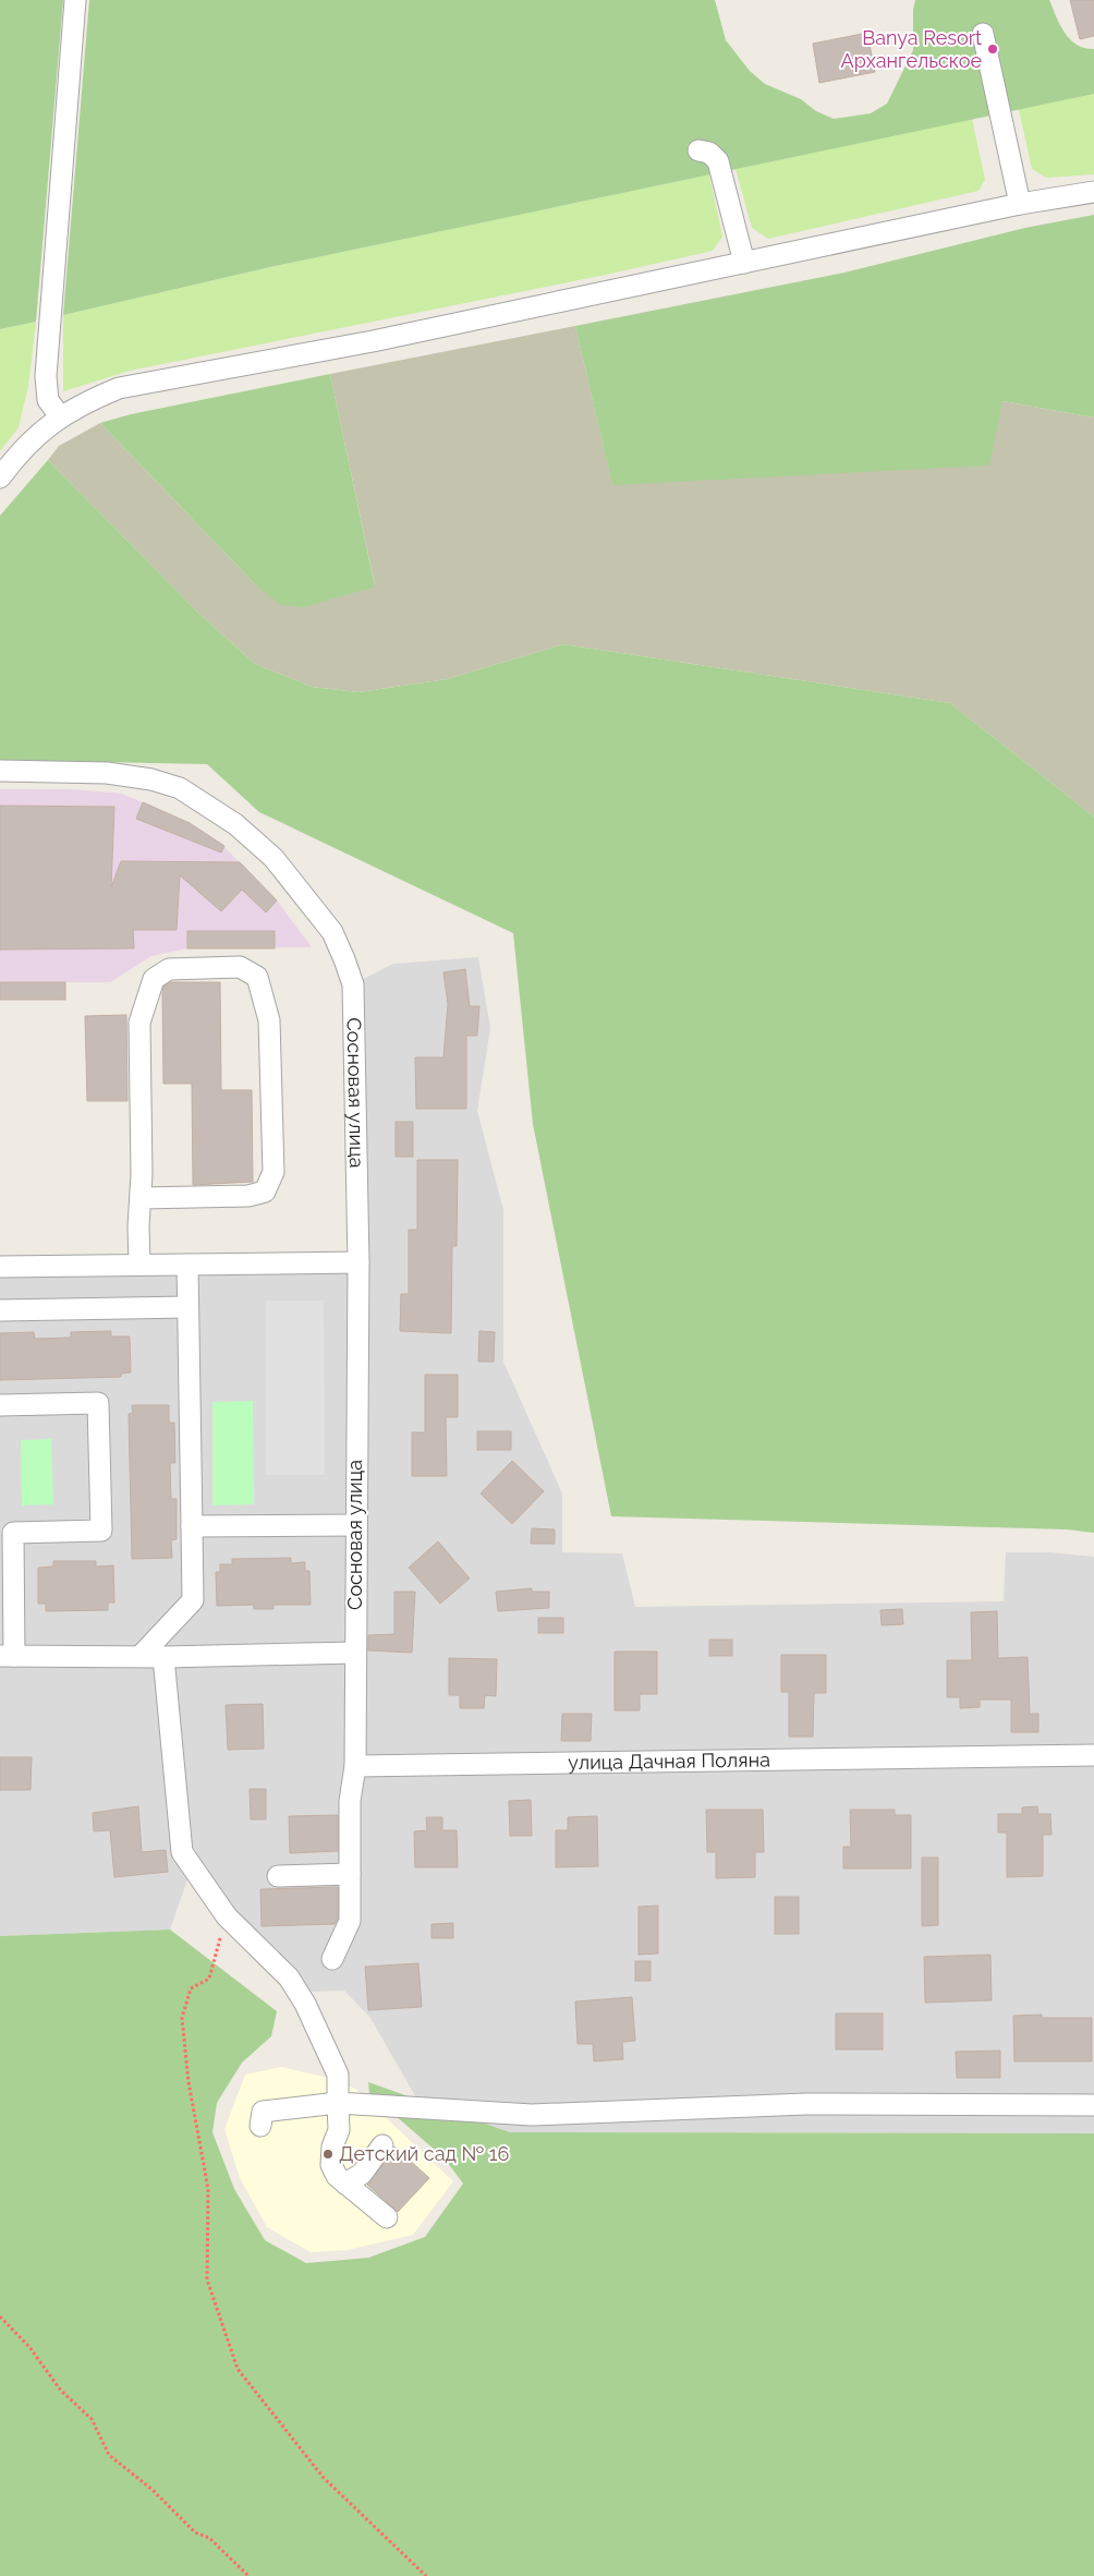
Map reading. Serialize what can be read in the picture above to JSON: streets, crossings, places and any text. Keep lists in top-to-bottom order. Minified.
{"streets":{"street":["Сосновая улица","улица Дачная Поляна"]},"places":["Banya Resort Архангельское","Детский сад № 16"]}
